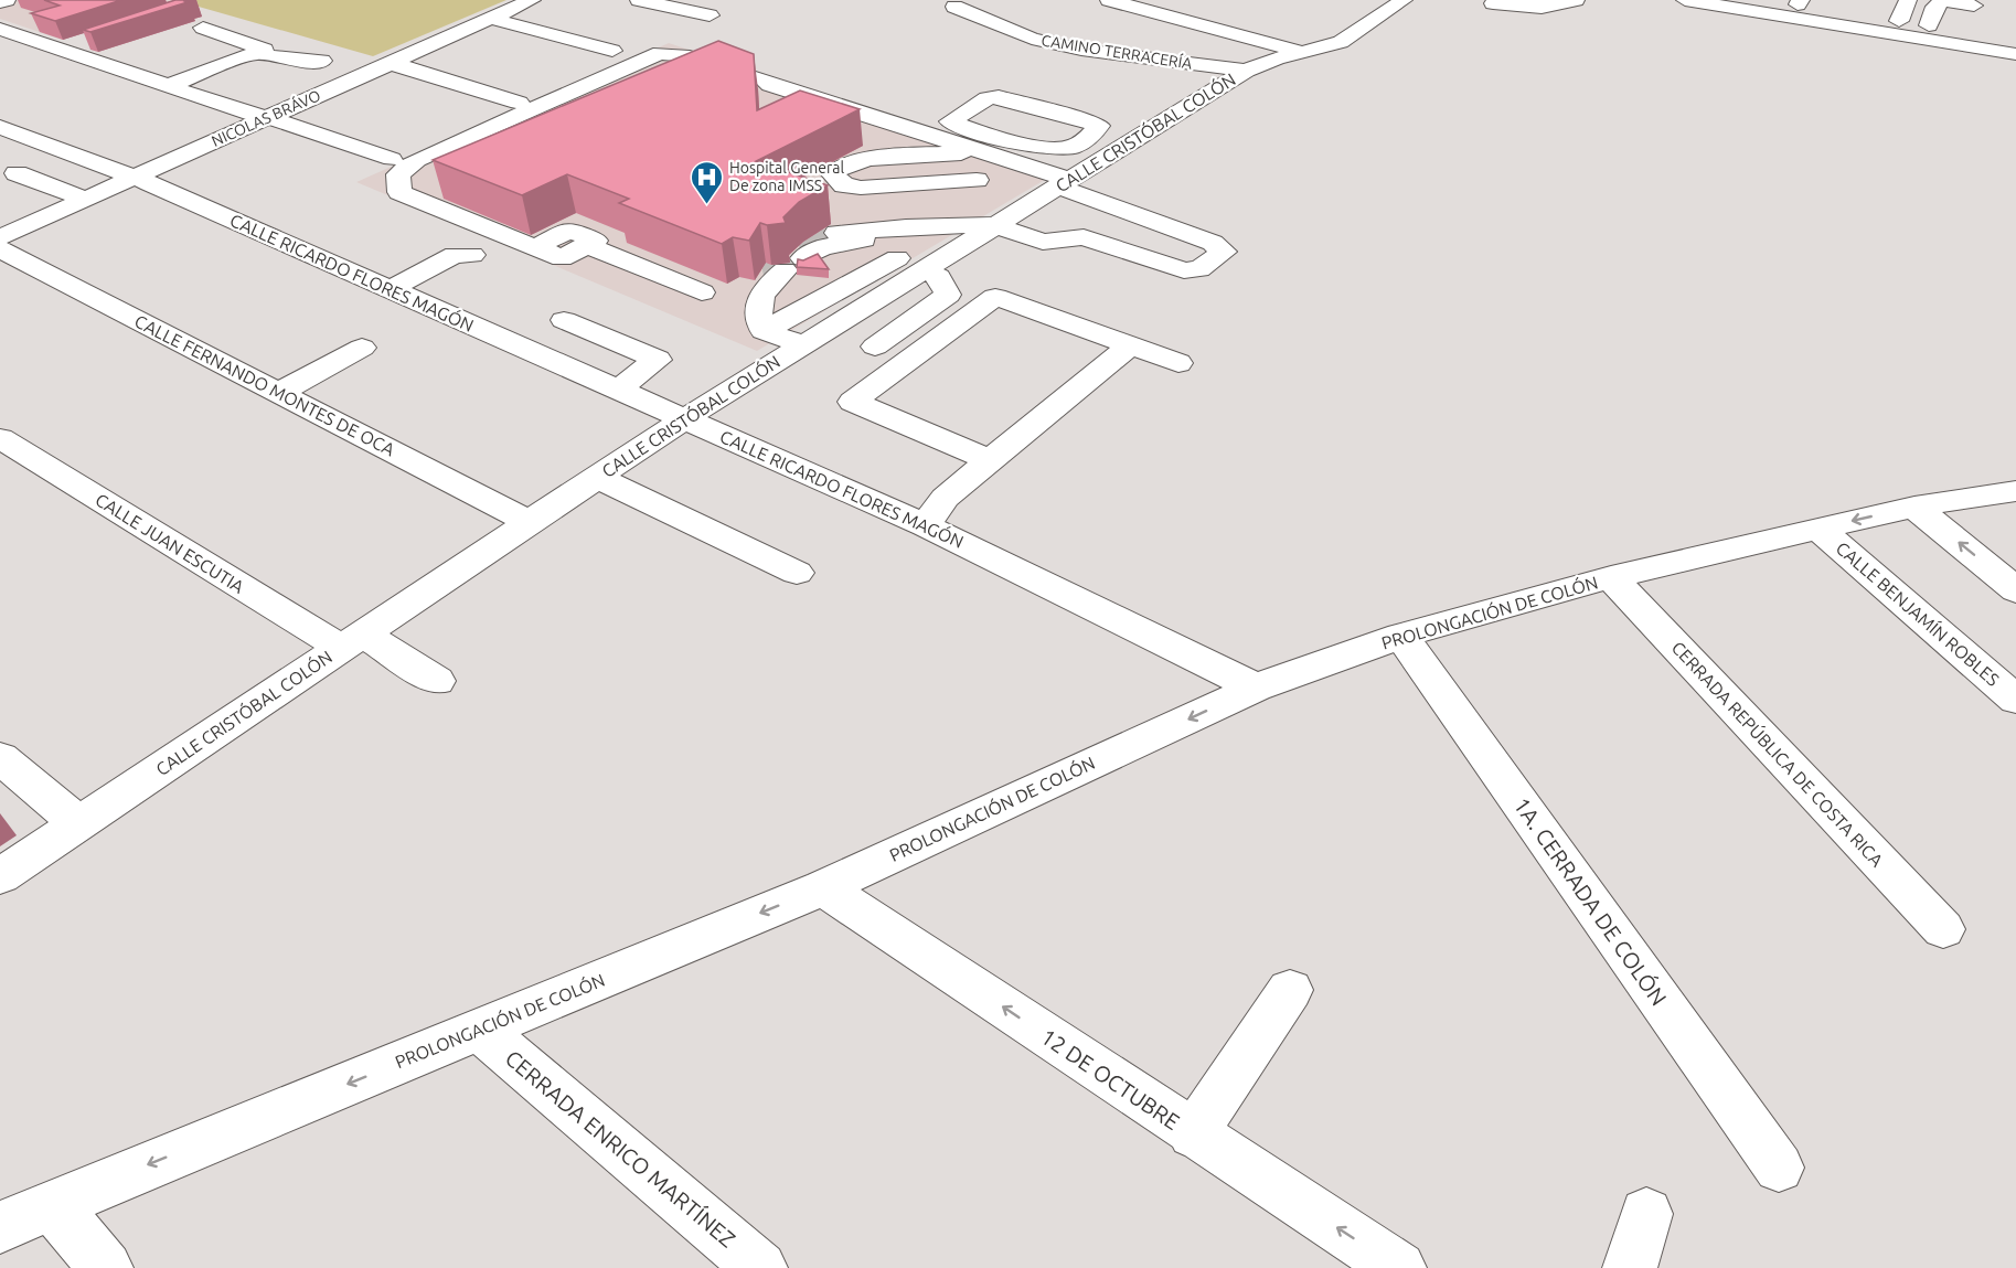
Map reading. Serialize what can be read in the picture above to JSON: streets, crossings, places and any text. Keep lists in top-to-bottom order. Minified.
{"streets":{"main road":["CAMINO TERRACERÍA","NICOLAS BRÁVO","CALLE CRISTÓBAL COLÓN","CALLE RICARDO FLORES MAGÓN","CALLE FERNANDO MONTES DE OCA","CALLE JUAN ESCUTIA","PROLONGACIÓN DE COLÓN","CALLE BENJAMÍN ROBLES","CERRADA REPÚBLICA DE COSTA RICA","1A. CERRADA DE COLÓN","12 DE OCTUBRE","CERRADA ENRICO MARTÍNEZ"]},"crossings":[["CAMINO TERRACERÍA","CALLE CRISTÓBAL COLÓN"],["NICOLAS BRÁVO","CALLE RICARDO FLORES MAGÓN"],["CALLE CRISTÓBAL COLÓN","CALLE RICARDO FLORES MAGÓN"],["CALLE CRISTÓBAL COLÓN","CALLE FERNANDO MONTES DE OCA"],["CALLE CRISTÓBAL COLÓN","CALLE JUAN ESCUTIA"],["CALLE RICARDO FLORES MAGÓN","PROLONGACIÓN DE COLÓN"],["PROLONGACIÓN DE COLÓN","CALLE BENJAMÍN ROBLES"],["PROLONGACIÓN DE COLÓN","CERRADA REPÚBLICA DE COSTA RICA"],["PROLONGACIÓN DE COLÓN","1A. CERRADA DE COLÓN"],["PROLONGACIÓN DE COLÓN","12 DE OCTUBRE"],["PROLONGACIÓN DE COLÓN","CERRADA ENRICO MARTÍNEZ"]],"one_way":["PROLONGACIÓN DE COLÓN","12 DE OCTUBRE"],"places":{"hospital":["Hospital General De zona IMSS"]}}
